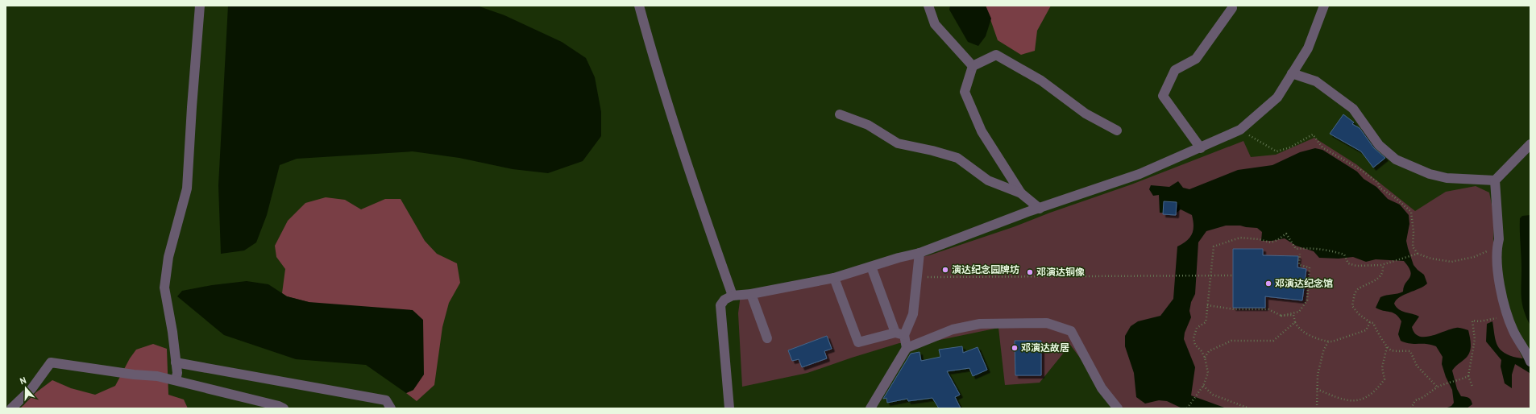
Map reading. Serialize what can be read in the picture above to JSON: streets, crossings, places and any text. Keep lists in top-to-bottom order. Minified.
{"places":["演达纪念园牌坊","邓演达铜像","邓演达纪念馆","邓演达故居"],"north":"top"}
